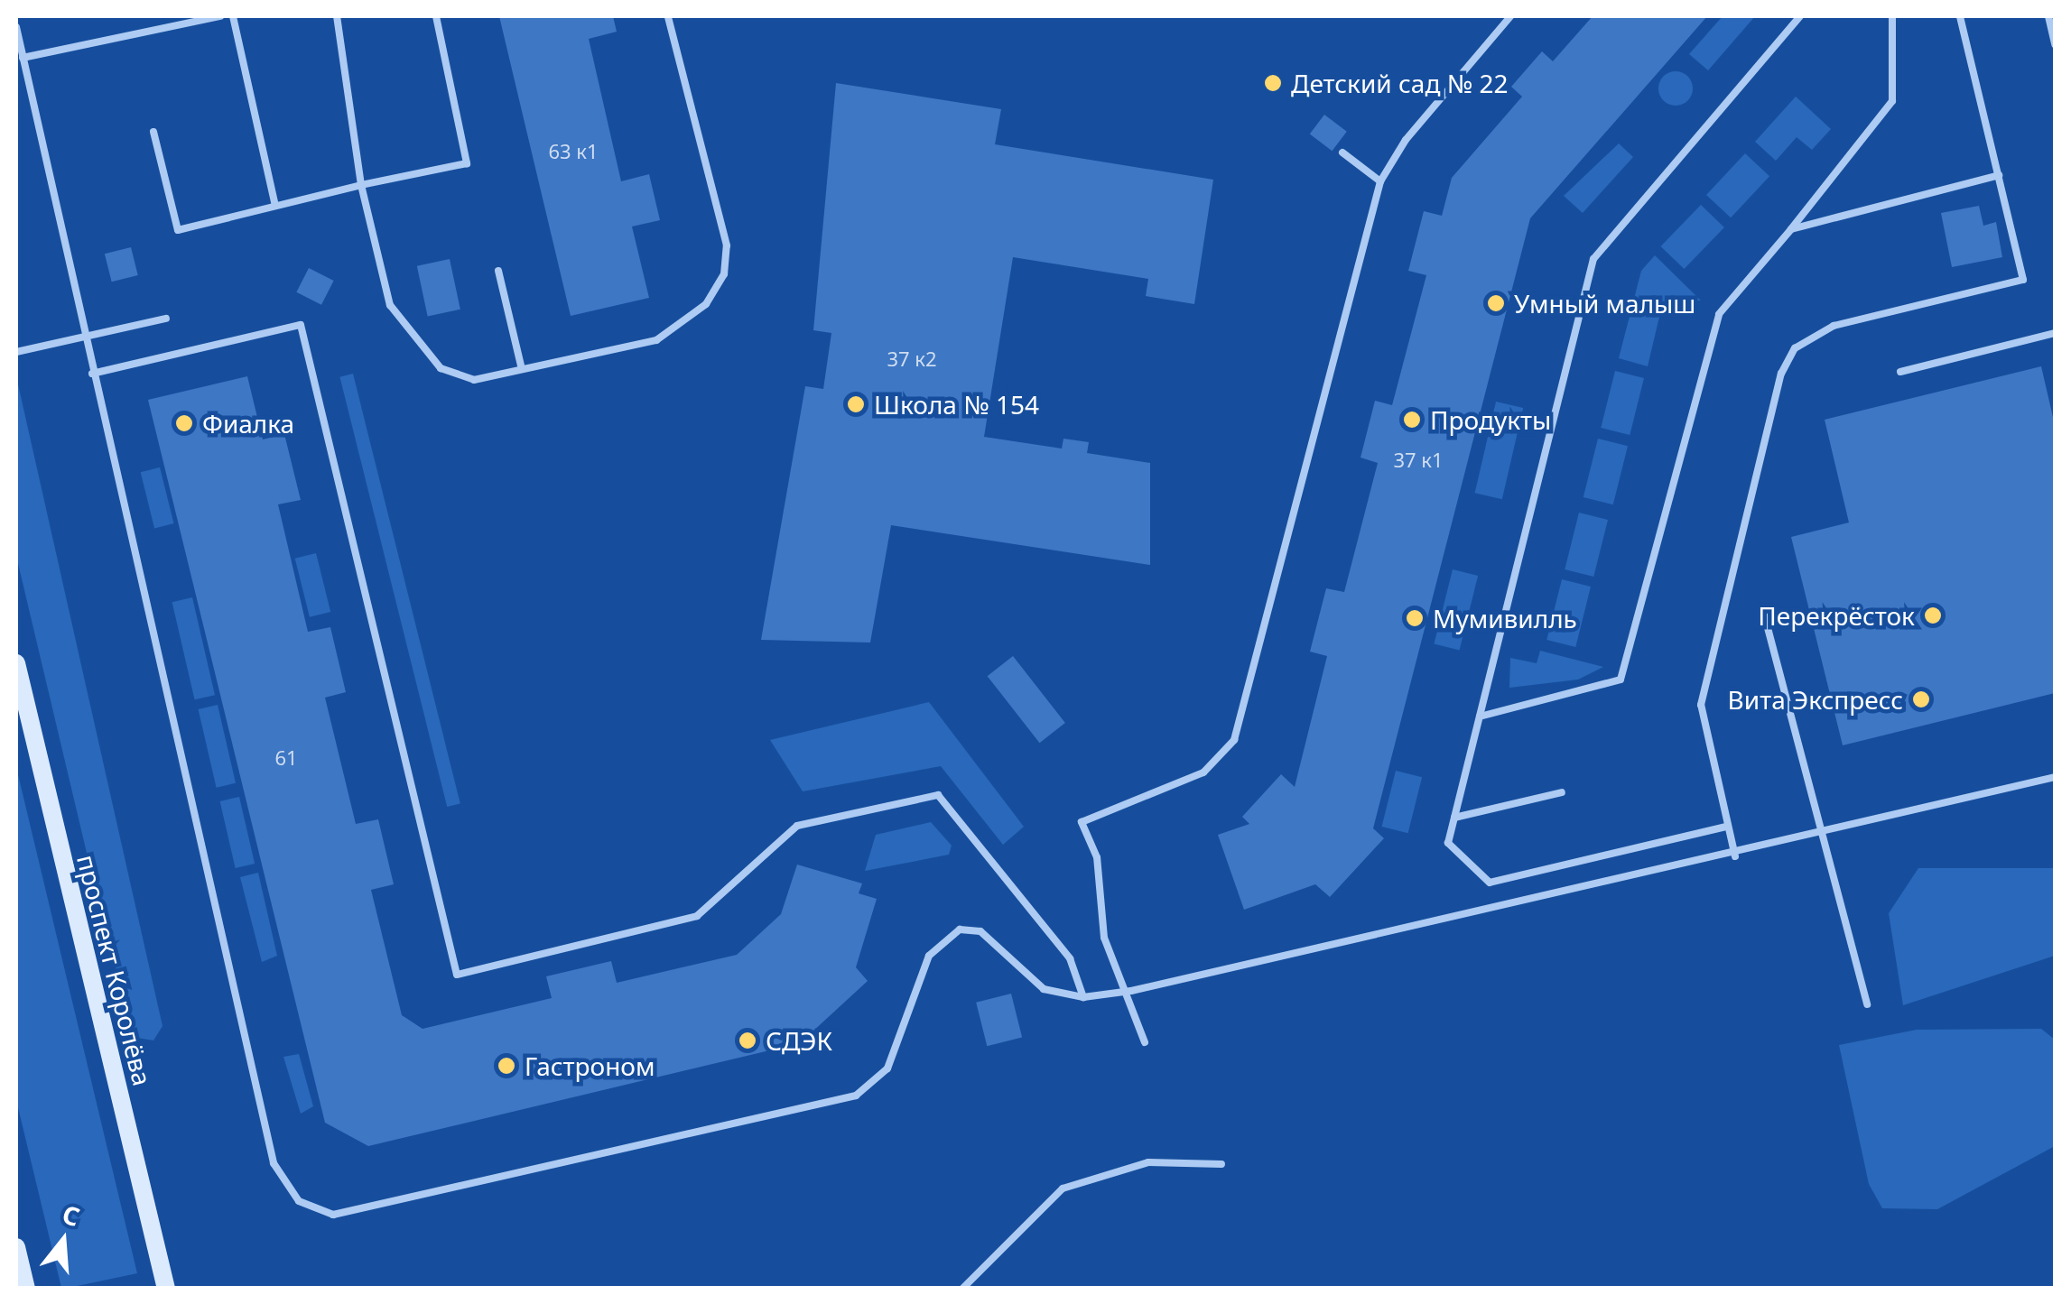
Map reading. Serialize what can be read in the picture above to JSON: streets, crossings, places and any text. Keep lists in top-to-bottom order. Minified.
{"streets":{"street":["проспект Королёва"]},"places":["Детский сад № 22","Умный малыш","Школа № 154","Продукты","Фиалка","Перекрёсток","Мумивилль","Вита Экспресс","СДЭК","Гастроном"],"house_numbers":["63 к1","37 к2","37 к1","61"],"north":"top"}
